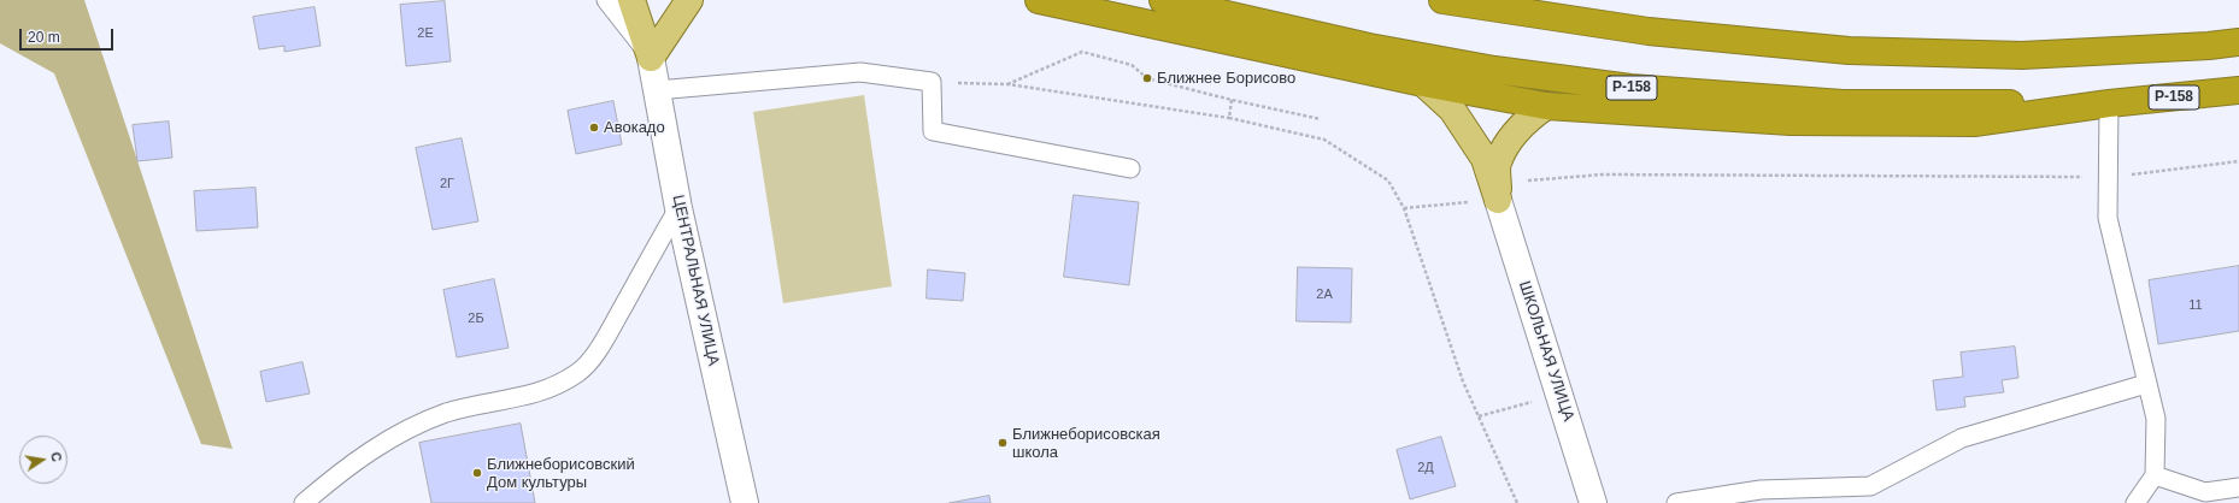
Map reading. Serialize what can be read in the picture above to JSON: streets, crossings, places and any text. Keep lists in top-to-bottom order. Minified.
{"streets":{"highway":["Р-158"],"street":["ЦЕНТРАЛЬНАЯ УЛИЦА","ШКОЛЬНАЯ УЛИЦА"]},"places":["Ближнее Борисово","Авокадо","Ближнеборисовская школа","Ближнеборисовский Дом культуры"],"house_numbers":["2Е","2Г","2А","11","2Б","2Д"],"scale_bar":"20 m","north":"right"}
